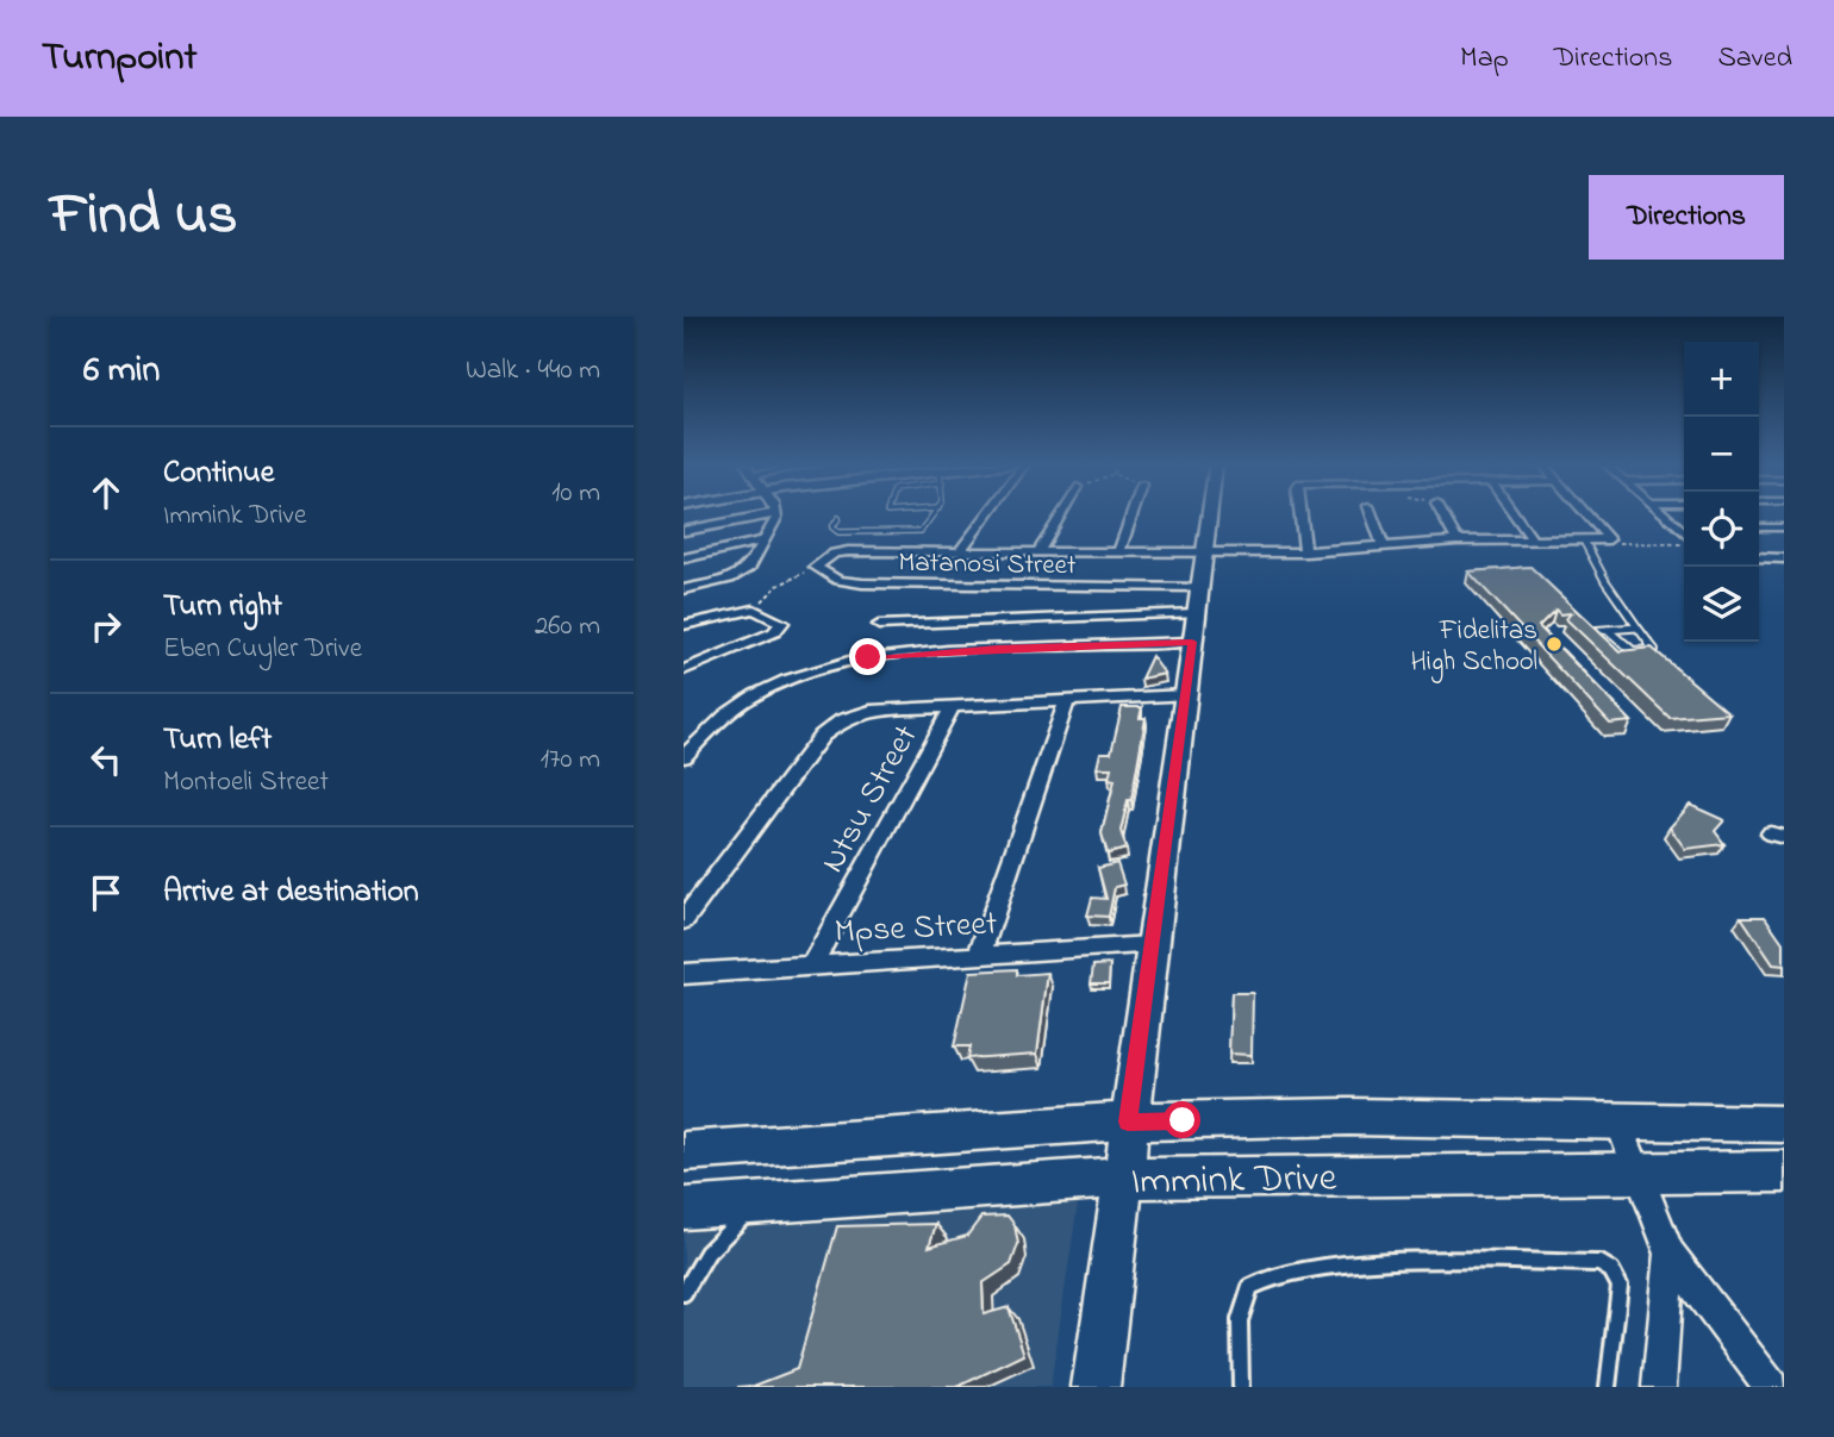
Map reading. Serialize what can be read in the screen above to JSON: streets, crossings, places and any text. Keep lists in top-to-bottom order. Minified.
{"streets":{"main road":["Immink Drive"],"street":["Matanosi Street","Ntsu Street","Mpse Street"]},"crossings":[["Ntsu Street","Mpse Street"]],"places":["Fidelitas High School"],"page":{"header":"Turnpoint","nav":["Map","Directions","Saved"],"title":"Find us","buttons":"Directions","heading":["6 min","Walk · 440 m"],"map_buttons":["+","−"],"list":[["Continue","Immink Drive","10 m"],["Turn right","Eben Cuyler Drive","260 m"],["Turn left","Montoeli Street","170 m"],"Arrive at destination"]}}
